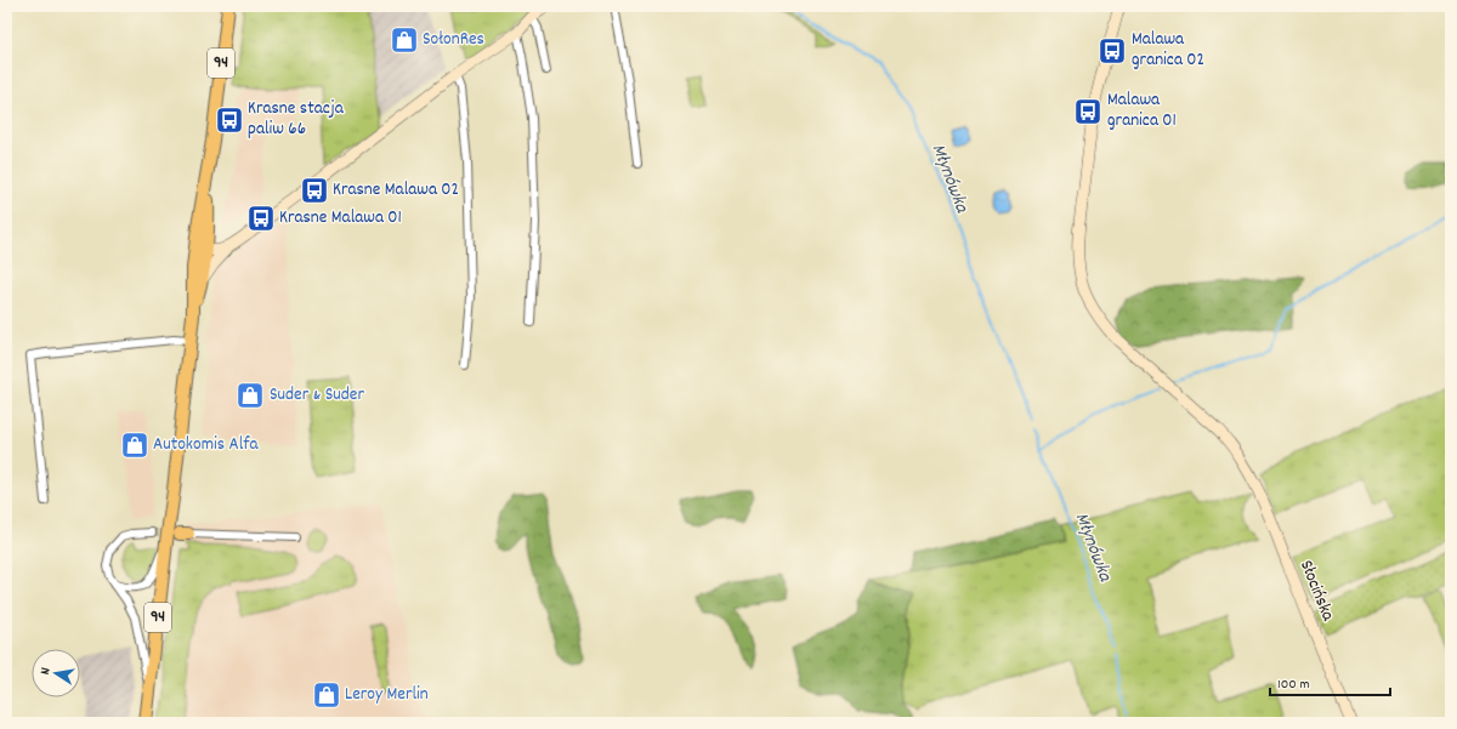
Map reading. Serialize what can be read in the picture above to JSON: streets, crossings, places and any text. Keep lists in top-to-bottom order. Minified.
{"streets":{"main road":["94"],"street":["Słocińska"]},"water":["Młynówka"],"places":{"shop":["SołonRes","Suder & Suder","Autokomis Alfa","Leroy Merlin"],"bus stop":["Malawa granica 02","Malawa granica 01","Krasne stacja paliw 66","Krasne Malawa 02","Krasne Malawa 01"]},"scale_bar":"100 m","north":"left"}
